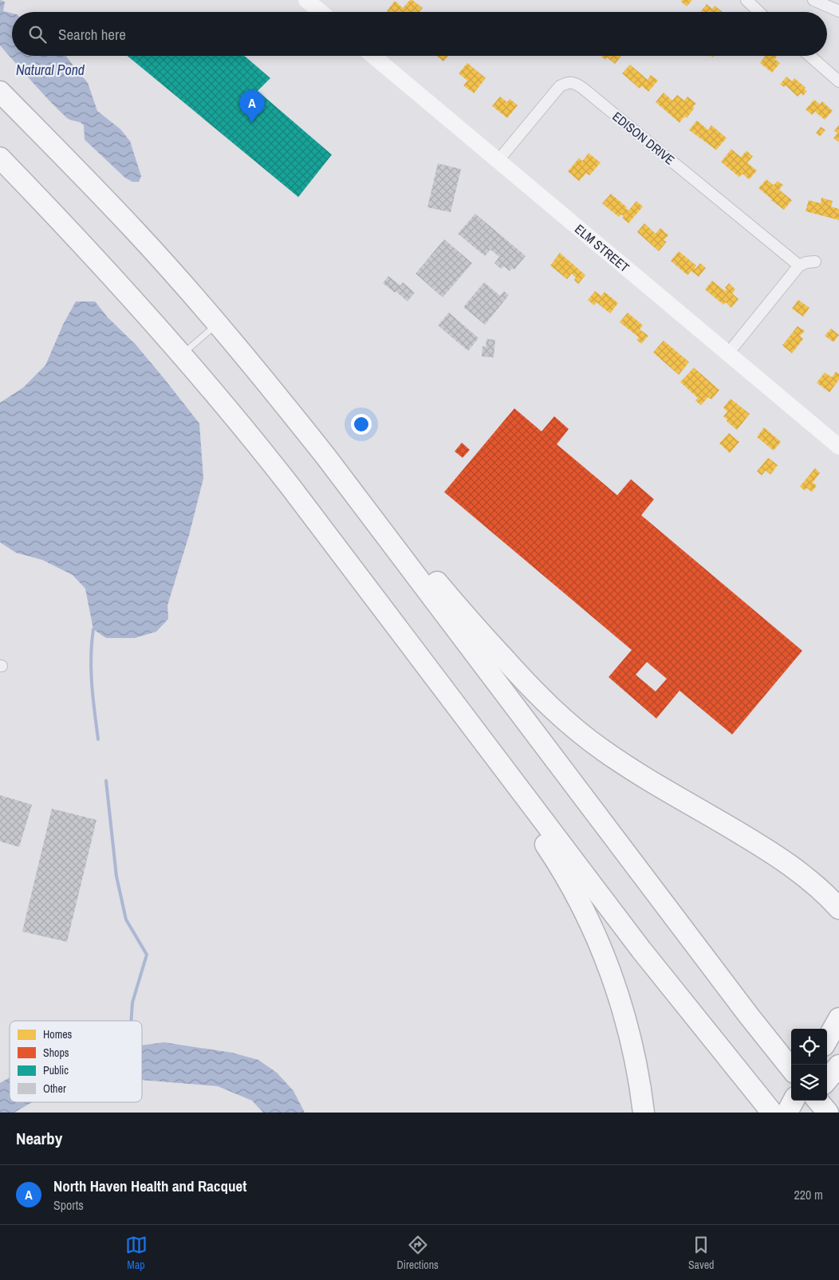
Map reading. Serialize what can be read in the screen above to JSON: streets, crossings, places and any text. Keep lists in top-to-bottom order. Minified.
{"streets":{"street":["EDISON DRIVE","ELM STREET"]},"crossings":[["EDISON DRIVE","ELM STREET"]],"water":["Natural Pond"],"legend":["Homes","Shops","Public","Other"],"page":{"search":"Search here","pins":"A","heading":"Nearby","list":[{"mark":"A","name":"North Haven Health and Racquet","note":"Sports","value":"220 m"}],"nav":["Map","Directions","Saved"]}}
